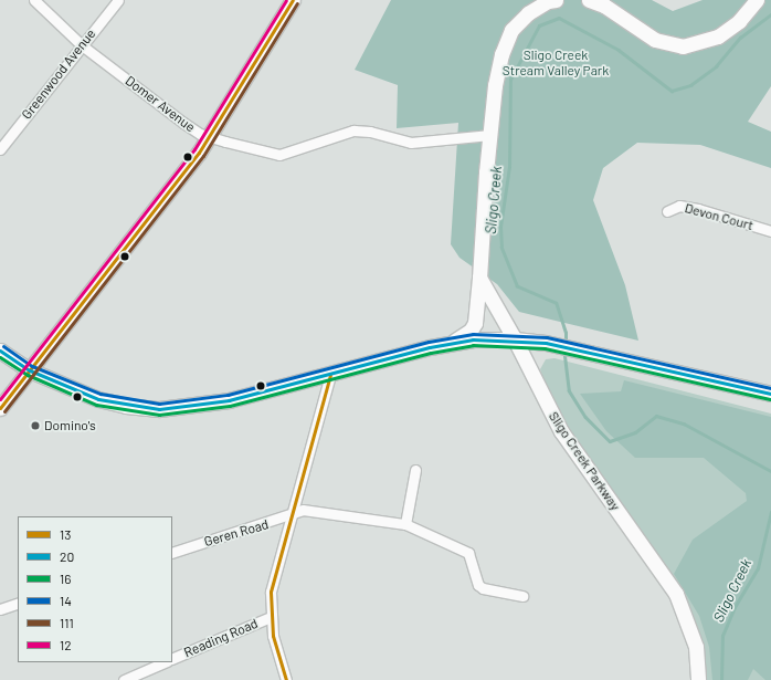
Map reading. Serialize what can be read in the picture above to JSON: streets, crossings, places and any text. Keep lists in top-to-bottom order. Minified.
{"streets":{"street":["Greenwood Avenue","Domer Avenue","Devon Court","Sligo Creek Parkway","Geren Road","Reading Road"]},"crossings":[["Greenwood Avenue","Domer Avenue"]],"water":["Sligo Creek"],"parks":["Sligo Creek Stream Valley Park"],"places":["Domino's"],"lines":["transit line 13","transit line 12","transit line 111","transit line 14","transit line 20","transit line 16"],"legend":["13","20","16","14","111","12"]}
